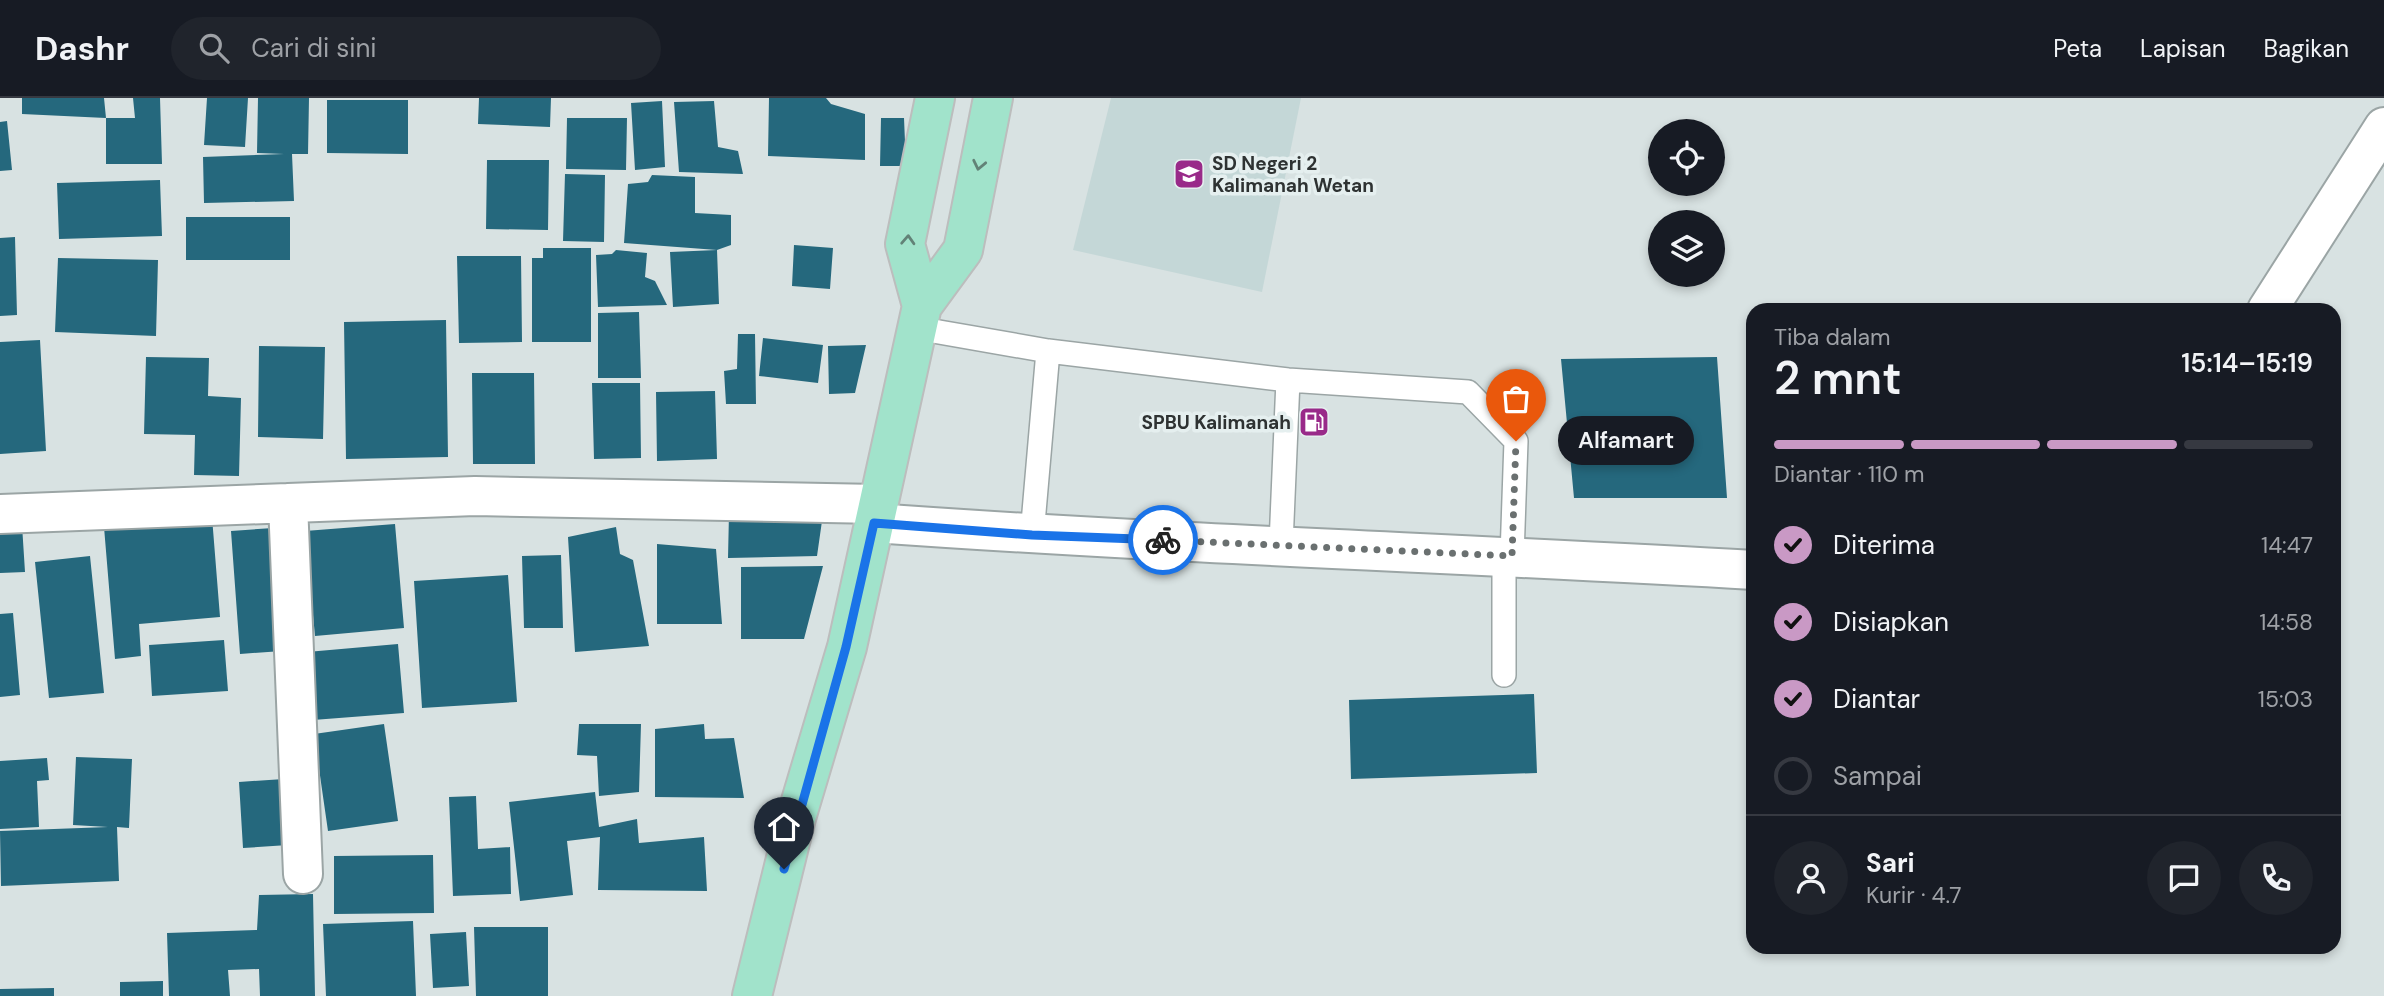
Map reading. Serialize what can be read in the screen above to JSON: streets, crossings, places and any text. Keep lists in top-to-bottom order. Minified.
{"places":{"school or university":["SD Negeri 2 Kalimanah Wetan"],"fuel station":["SPBU Kalimanah"],"other":["Alfamart"]},"page":{"header":"Dashr","search":"Cari di sini","nav":["Peta","Lapisan","Bagikan"],"heading":["2 mnt","Tiba dalam","15:14–15:19"],"panel":["Sari","Kurir · 4.7"],"bubble":"Alfamart","bar":"Diantar · 110 m","list":[["Diterima","14:47"],["Disiapkan","14:58"],["Diantar","15:03"],"Sampai"]}}
